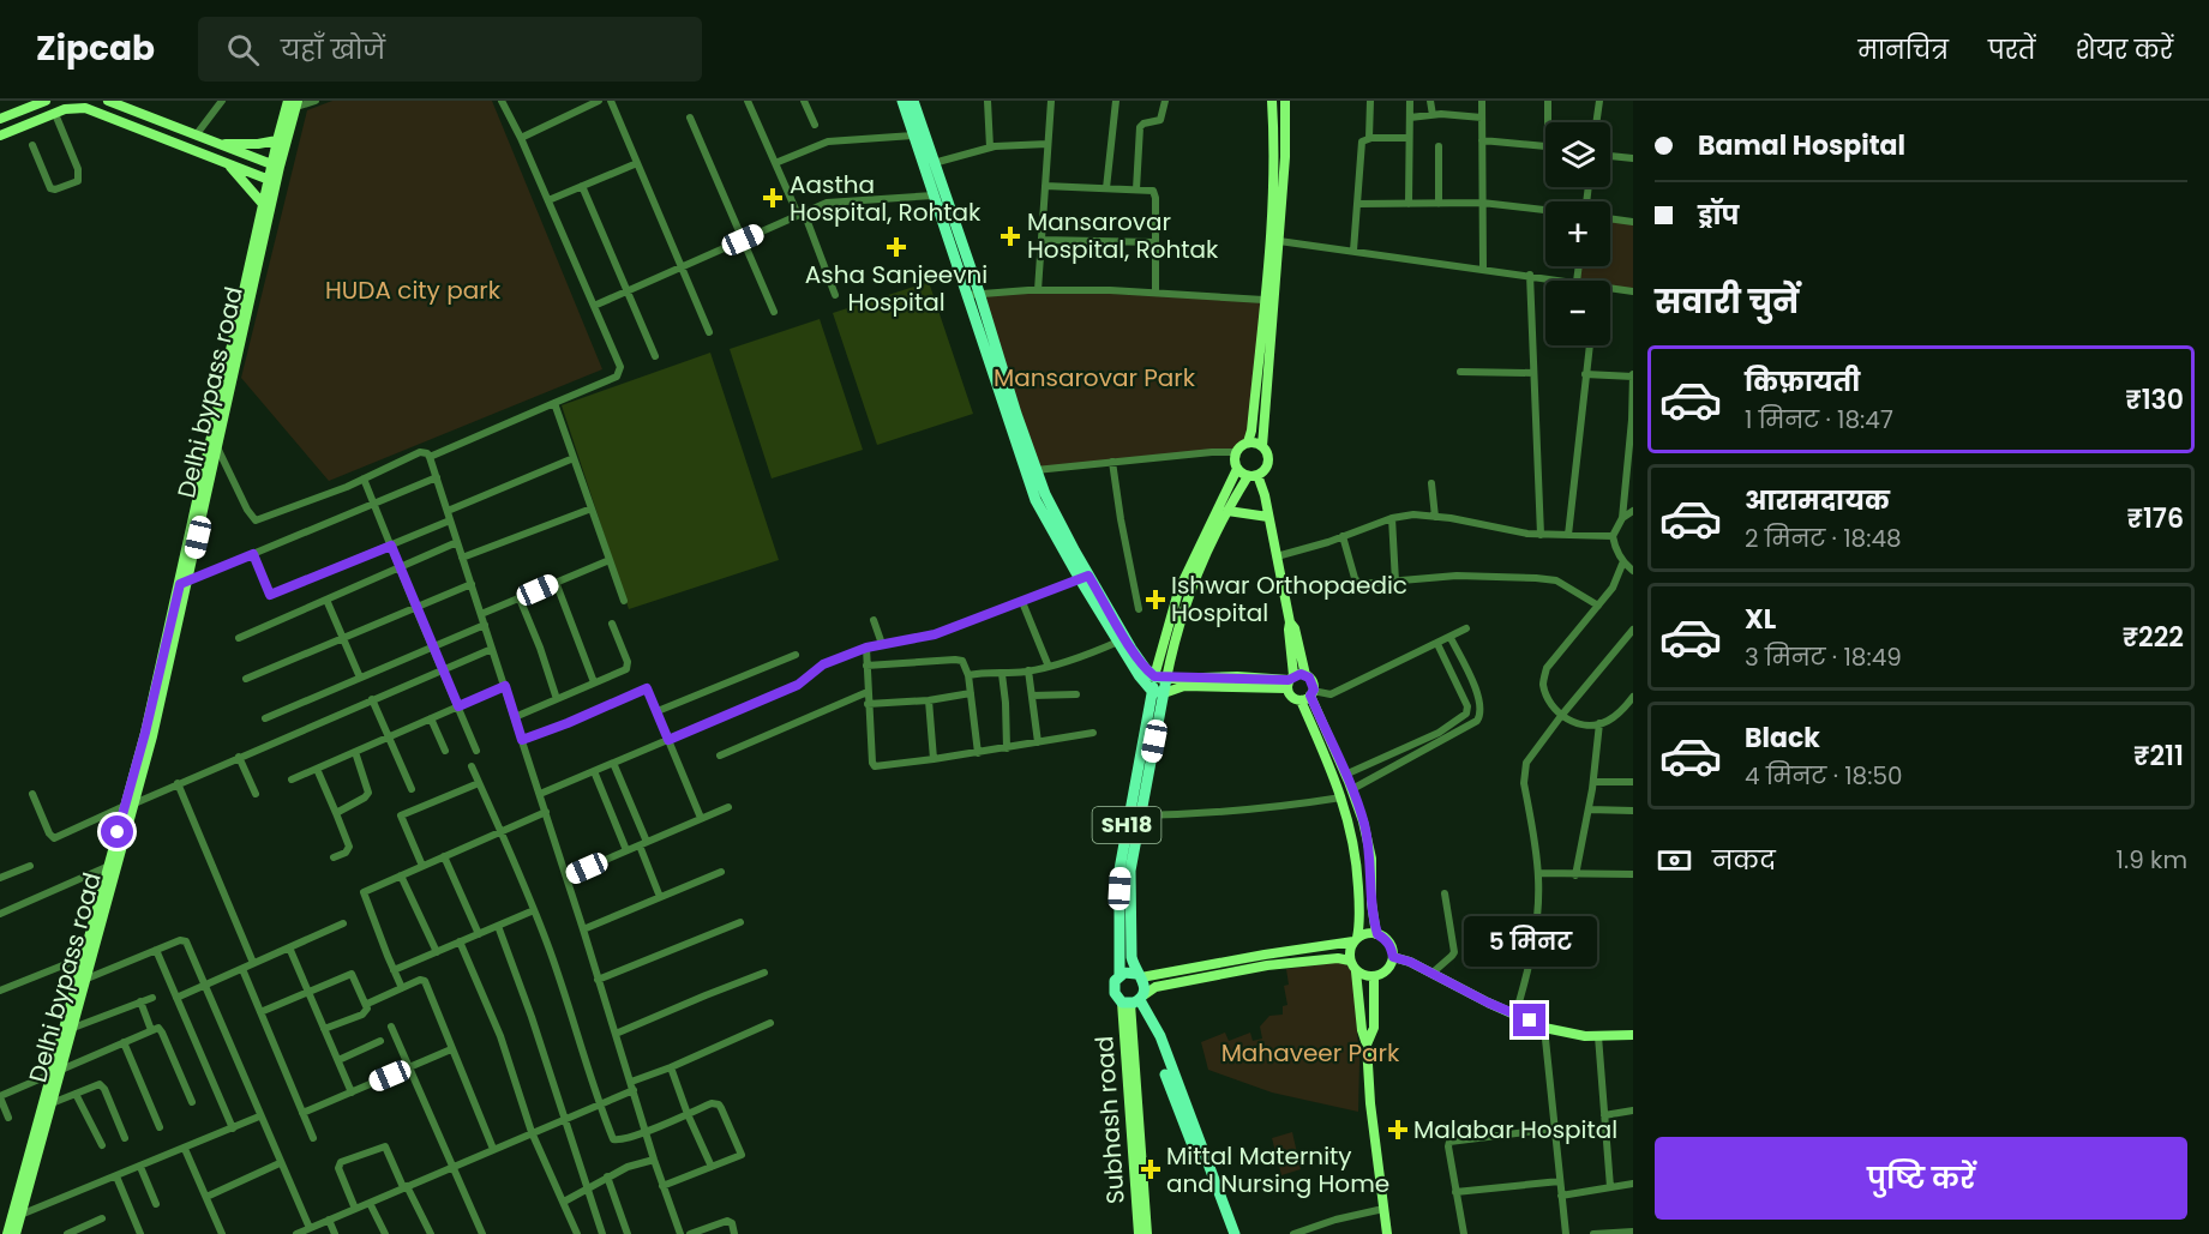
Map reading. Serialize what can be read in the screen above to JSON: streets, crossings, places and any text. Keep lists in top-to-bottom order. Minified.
{"streets":{"main road":["Delhi bypass road","SH18","Subhash road"]},"crossings":[["SH18","Subhash road"]],"parks":["HUDA city park","Mansarovar Park","Mahaveer Park"],"places":{"health":["Aastha Hospital, Rohtak","Mansarovar Hospital, Rohtak","Asha Sanjeevni Hospital","Ishwar Orthopaedic Hospital","Malabar Hospital","Mittal Maternity and Nursing Home"]},"page":{"header":"Zipcab","search":"यहाँ खोजें","nav":["मानचित्र","परतें","शेयर करें"],"banner":["Bamal Hospital","ड्रॉप"],"map_buttons":["+","−"],"heading":"सवारी चुनें","list":[{"name":"किफ़ायती","note":"1 मिनट · 18:47","value":"₹130"},{"name":"आरामदायक","note":"2 मिनट · 18:48","value":"₹176"},{"name":"XL","note":"3 मिनट · 18:49","value":"₹222"},{"name":"Black","note":"4 मिनट · 18:50","value":"₹211"}],"pay":["नकद","1.9 km"],"bubble":"5 मिनट","buttons":"पुष्टि करें"}}
